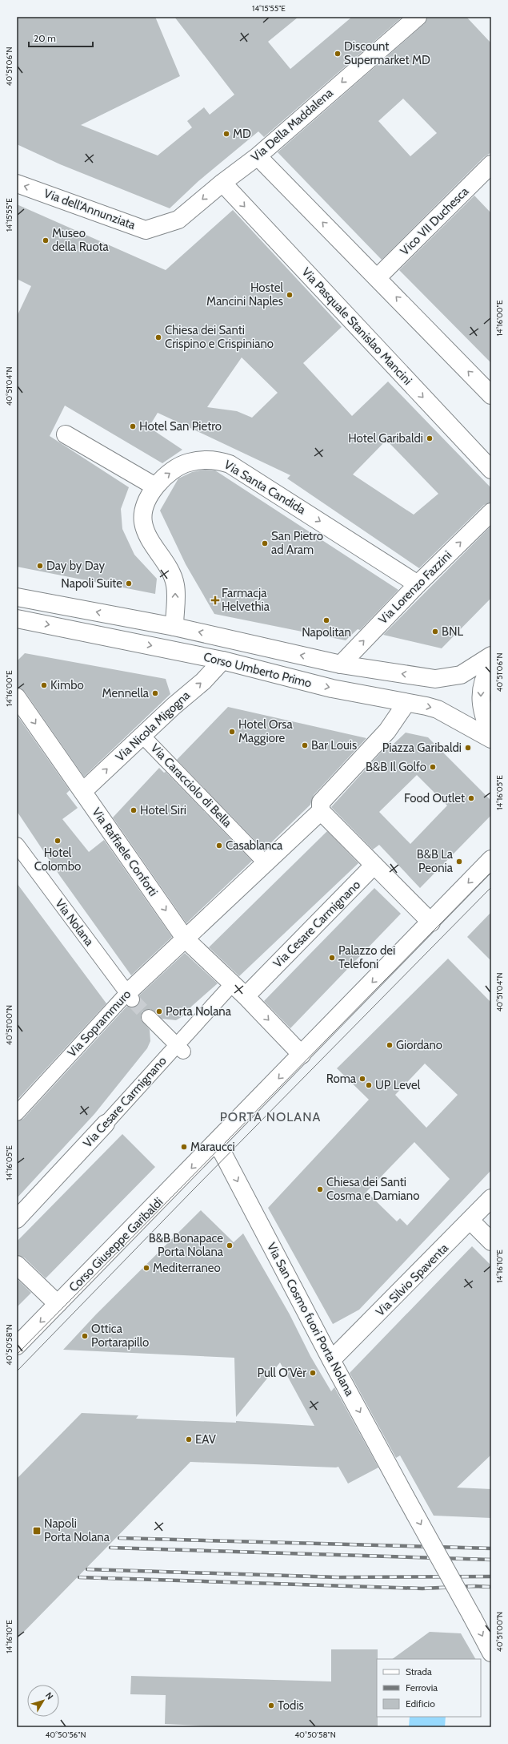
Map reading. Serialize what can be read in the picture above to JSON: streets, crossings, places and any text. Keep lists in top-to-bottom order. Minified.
{"streets":{"street":["Via Della Maddalena","Via dell'Annunziata","Vico VII Duchesca","Via Pasquale Stanislao Mancini","Via Santa Candida","Via Lorenzo Fazzini","Corso Umberto Primo","Via Nicola Migogna","Via Caracciolo di Bella","Via Raffaele Conforti","Via Nolana","Via Cesare Carmignano","Via Soprammuro","Corso Giuseppe Garibaldi","Via Silvio Spaventa","Via San Cosmo fuori Porta Nolana"]},"crossings":[["Via Della Maddalena","Via dell'Annunziata"],["Via Della Maddalena","Via Pasquale Stanislao Mancini"],["Via Santa Candida","Via Lorenzo Fazzini"],["Via Santa Candida","Corso Umberto Primo"],["Via Lorenzo Fazzini","Corso Umberto Primo"],["Corso Umberto Primo","Via Nicola Migogna"],["Via Nicola Migogna","Via Caracciolo di Bella"],["Via Nicola Migogna","Via Raffaele Conforti"],["Via Caracciolo di Bella","Via Soprammuro"],["Via Raffaele Conforti","Via Cesare Carmignano"],["Via Raffaele Conforti","Via Soprammuro"],["Via Raffaele Conforti","Corso Giuseppe Garibaldi"],["Via Nolana","Via Soprammuro"],["Corso Giuseppe Garibaldi","Via San Cosmo fuori Porta Nolana"],["Via Silvio Spaventa","Via San Cosmo fuori Porta Nolana"]],"one_way":["Via Della Maddalena","Via dell'Annunziata","Via Lorenzo Fazzini","Via Nicola Migogna","Via Raffaele Conforti","Corso Giuseppe Garibaldi","Via San Cosmo fuori Porta Nolana"],"districts":["PORTA NOLANA"],"places":{"other":["Discount Supermarket MD","MD","Museo della Ruota","Hostel Mancini Naples","Chiesa dei Santi Crispino e Crispiniano","Hotel San Pietro","Hotel Garibaldi","San Pietro ad Aram","Day by Day","Napoli Suite","Napolitan","BNL","Kimbo","Mennella","Hotel Orsa Maggiore","Bar Louis","Piazza Garibaldi","B&B Il Golfo","Food Outlet","Hotel Siri","Hotel Colombo","Casablanca","B&B La Peonia","Palazzo dei Telefoni","Porta Nolana","Giordano","Roma","UP Level","Maraucci","Chiesa dei Santi Cosma e Damiano","B&B Bonapace Porta Nolana","Mediterraneo","Ottica Portarapillo","Pull O'Vèr","EAV","Todis"],"health":["Farmacja Helvethia"],"transit":["Napoli Porta Nolana"]},"legend":["Strada","Ferrovia","Edificio"],"scale_bar":"20 m","north":"top right","coordinates":["14°15'55\"E","40°51'06\"N","14°16'00\"E","40°51'04\"N","14°16'05\"E","40°51'00\"N","14°16'10\"E","40°50'58\"N","40°50'56\"N"]}
